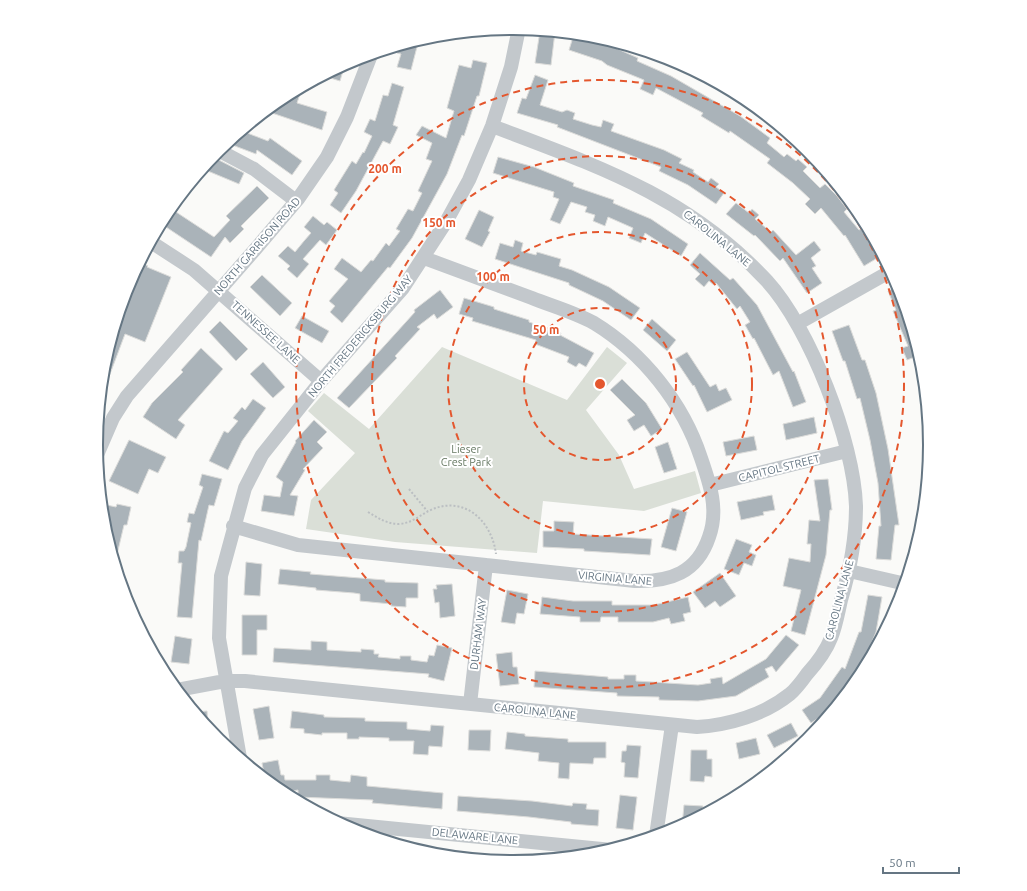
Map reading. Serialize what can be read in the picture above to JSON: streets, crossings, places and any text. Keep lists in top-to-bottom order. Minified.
{"streets":{"street":["CAROLINA LANE","NORTH GARRISON ROAD","TENNESSEE LANE","NORTH FREDERICKSBURG WAY","CAPITOL STREET","VIRGINIA LANE","DURHAM WAY","DELAWARE LANE"]},"crossings":[["CAROLINA LANE","NORTH FREDERICKSBURG WAY"],["CAROLINA LANE","CAPITOL STREET"],["CAROLINA LANE","DURHAM WAY"],["NORTH GARRISON ROAD","TENNESSEE LANE"],["TENNESSEE LANE","NORTH FREDERICKSBURG WAY"],["NORTH FREDERICKSBURG WAY","VIRGINIA LANE"],["CAPITOL STREET","VIRGINIA LANE"],["VIRGINIA LANE","DURHAM WAY"]],"parks":["Lieser Crest Park"],"scale_bar":"50 m","rings":["200 m","150 m","100 m","50 m"]}
